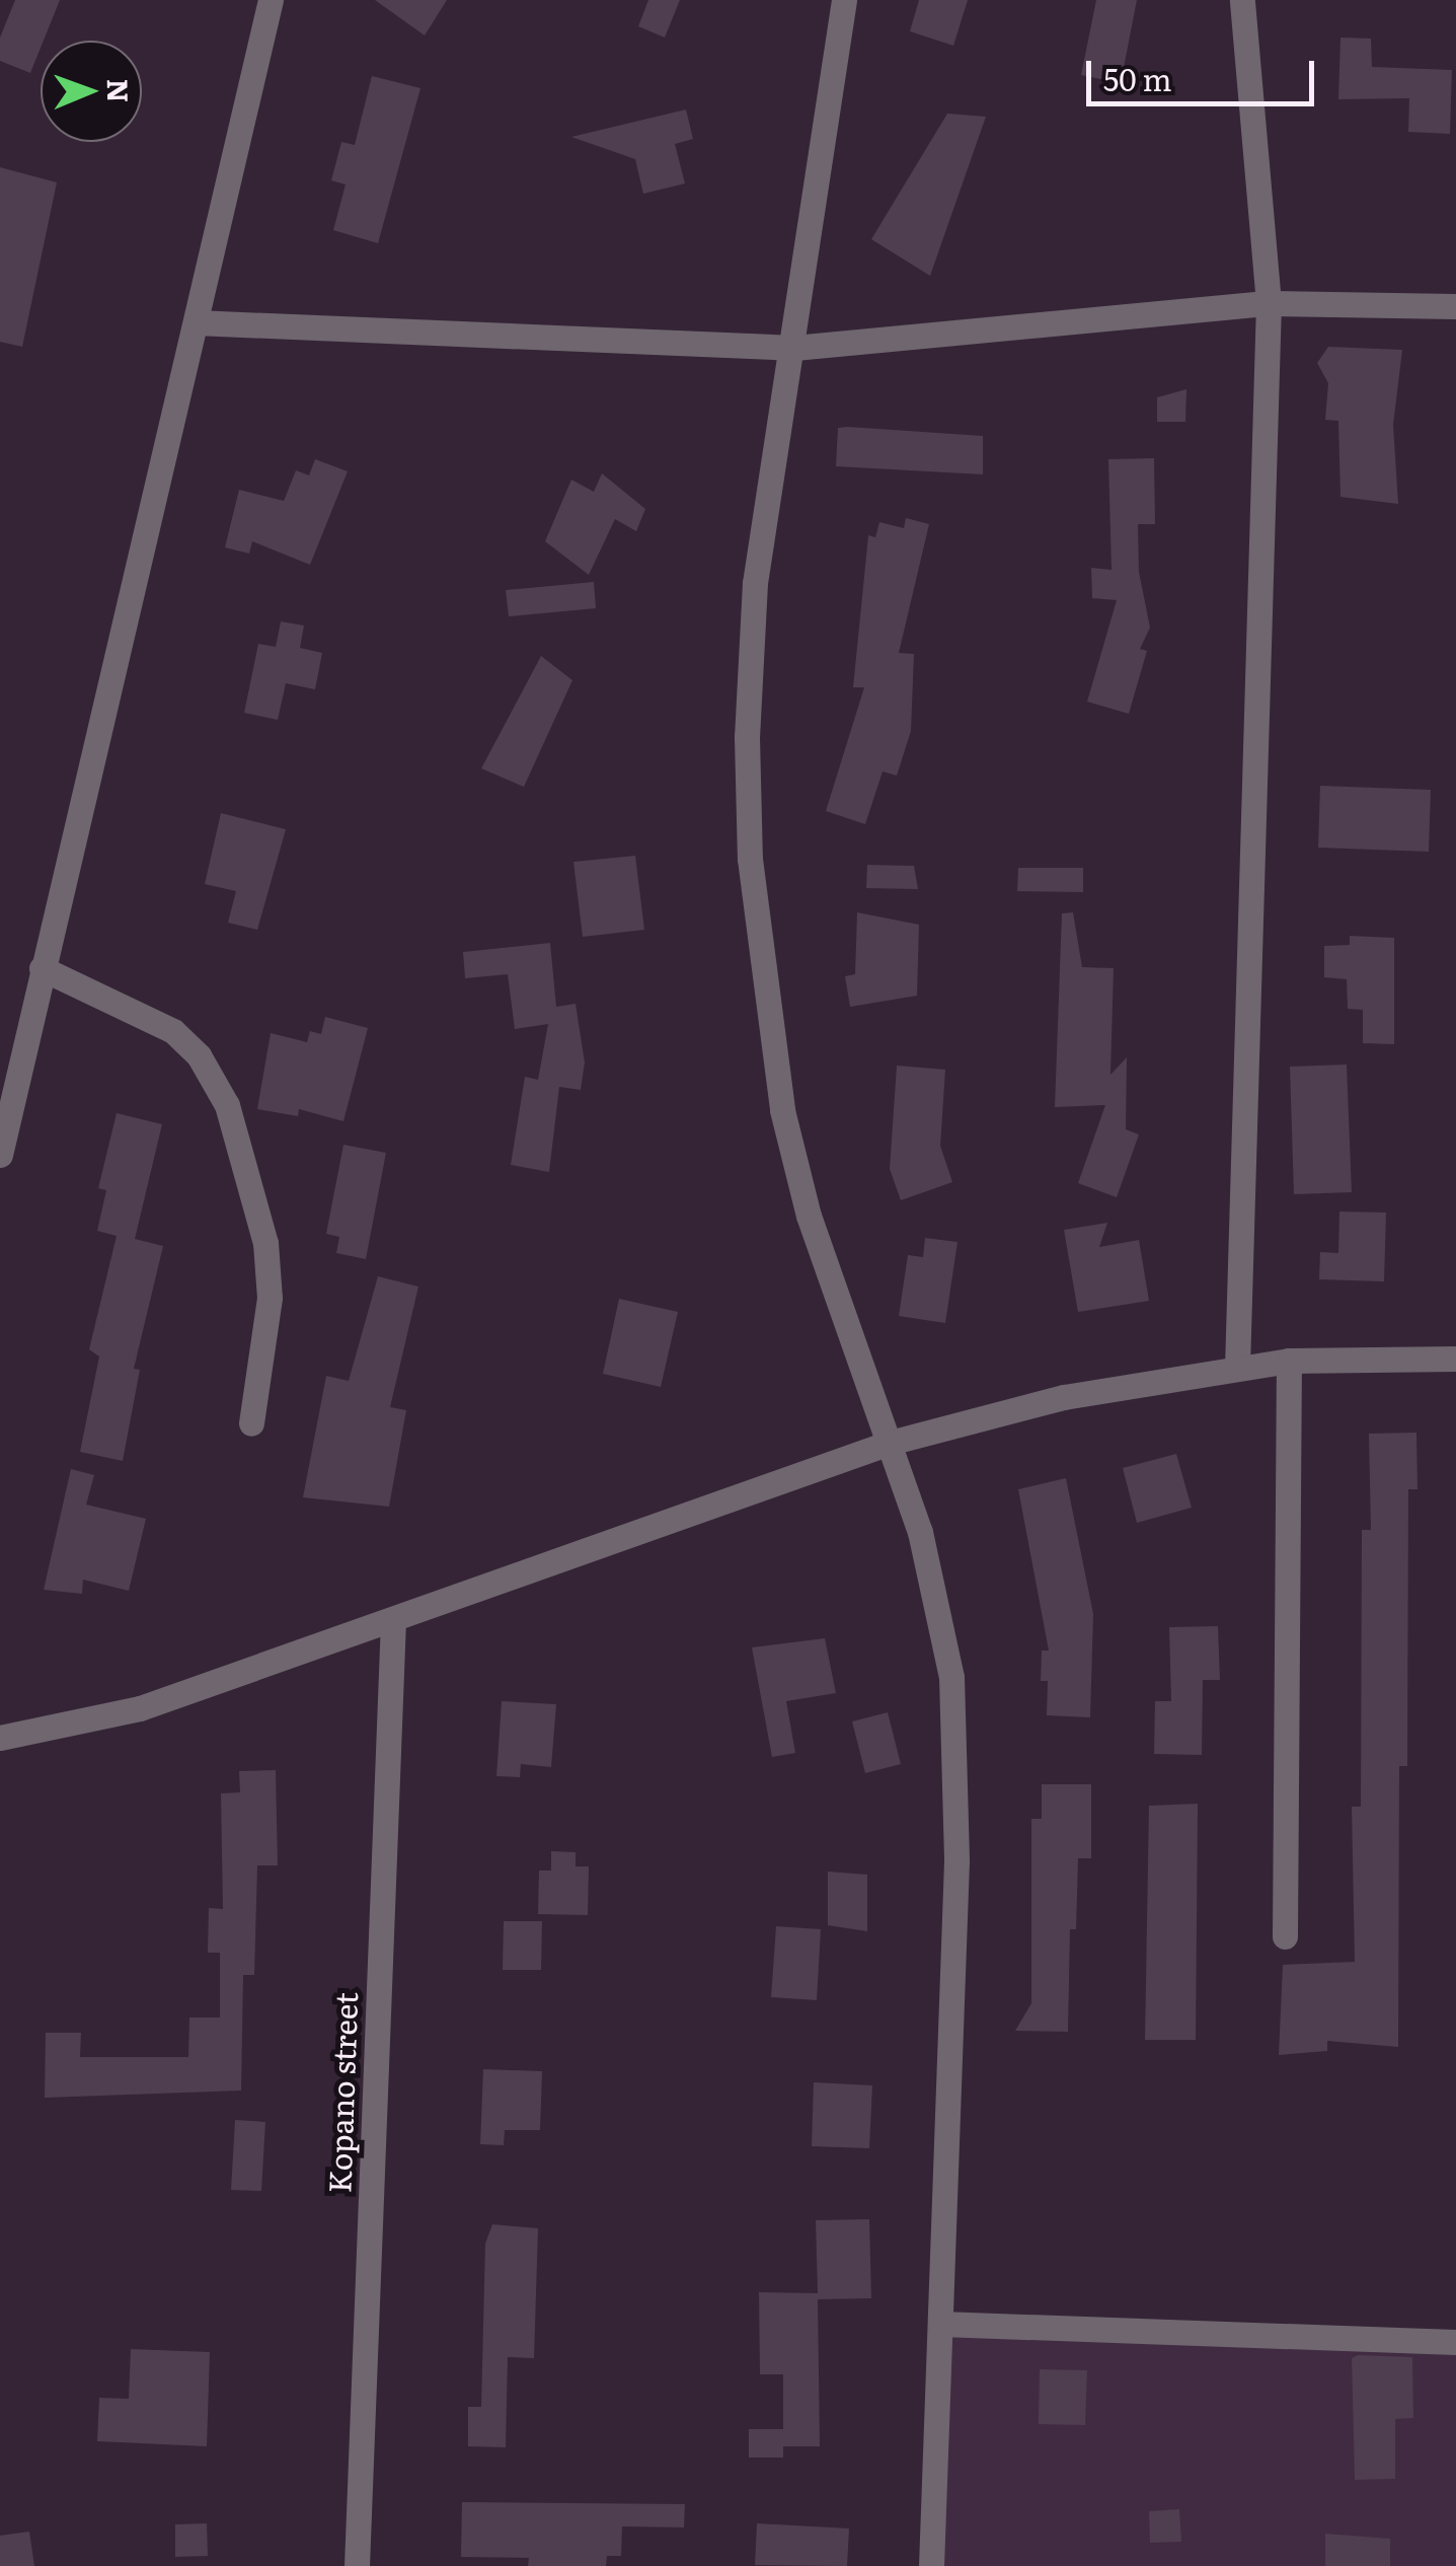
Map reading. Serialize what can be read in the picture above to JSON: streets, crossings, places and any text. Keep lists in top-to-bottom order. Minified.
{"streets":{"street":["Kopano street"]},"scale_bar":"50 m","north":"right"}
